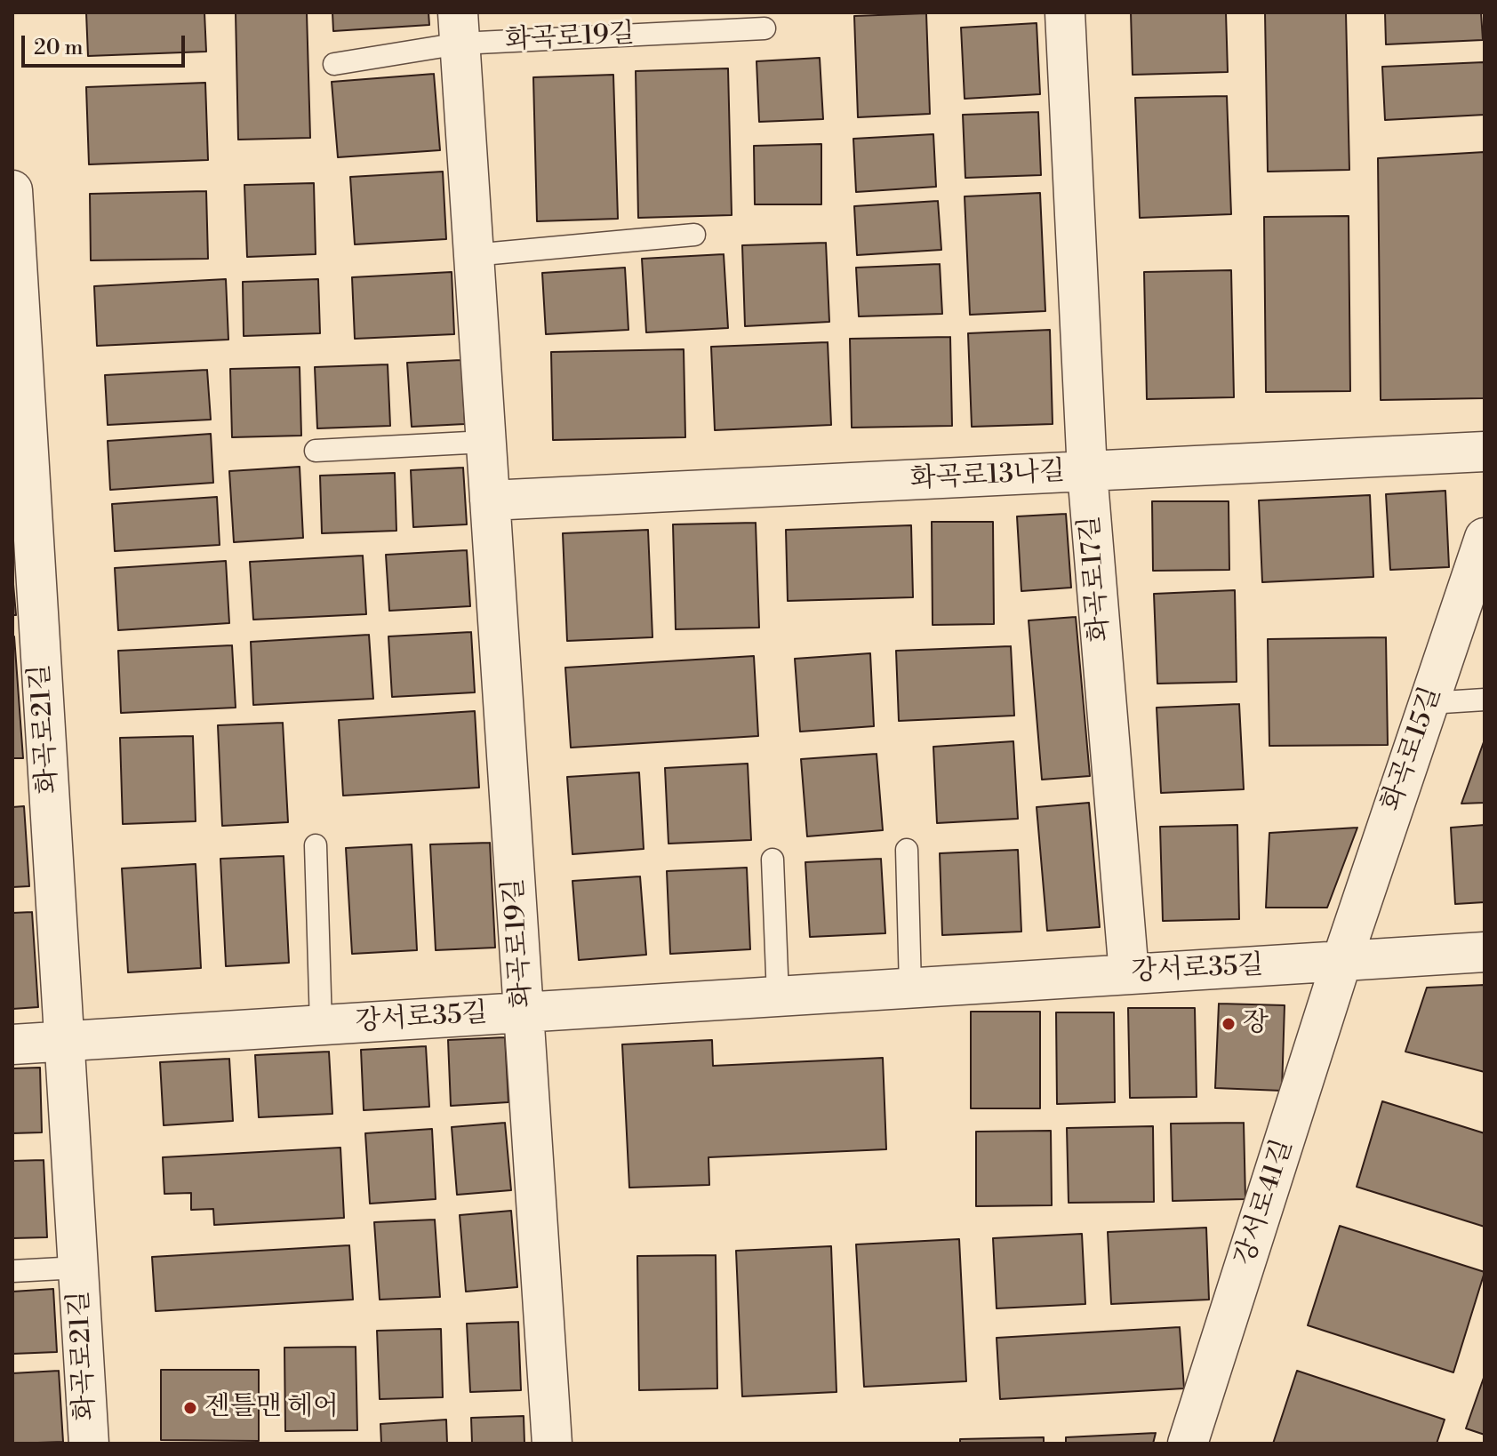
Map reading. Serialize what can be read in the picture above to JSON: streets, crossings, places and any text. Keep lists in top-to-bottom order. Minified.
{"streets":{"street":["화곡로19길","화곡로13나길","화곡로17길","화곡로21길","화곡로15길","강서로35길","강서로41길"]},"crossings":[["화곡로19길","화곡로13나길"],["화곡로19길","강서로35길"],["화곡로13나길","화곡로17길"],["화곡로17길","강서로35길"],["화곡로21길","강서로35길"],["화곡로15길","강서로35길"],["화곡로15길","강서로41길"],["강서로35길","강서로41길"]],"places":["장","젠틀맨 헤어"],"scale_bar":"20 m"}
